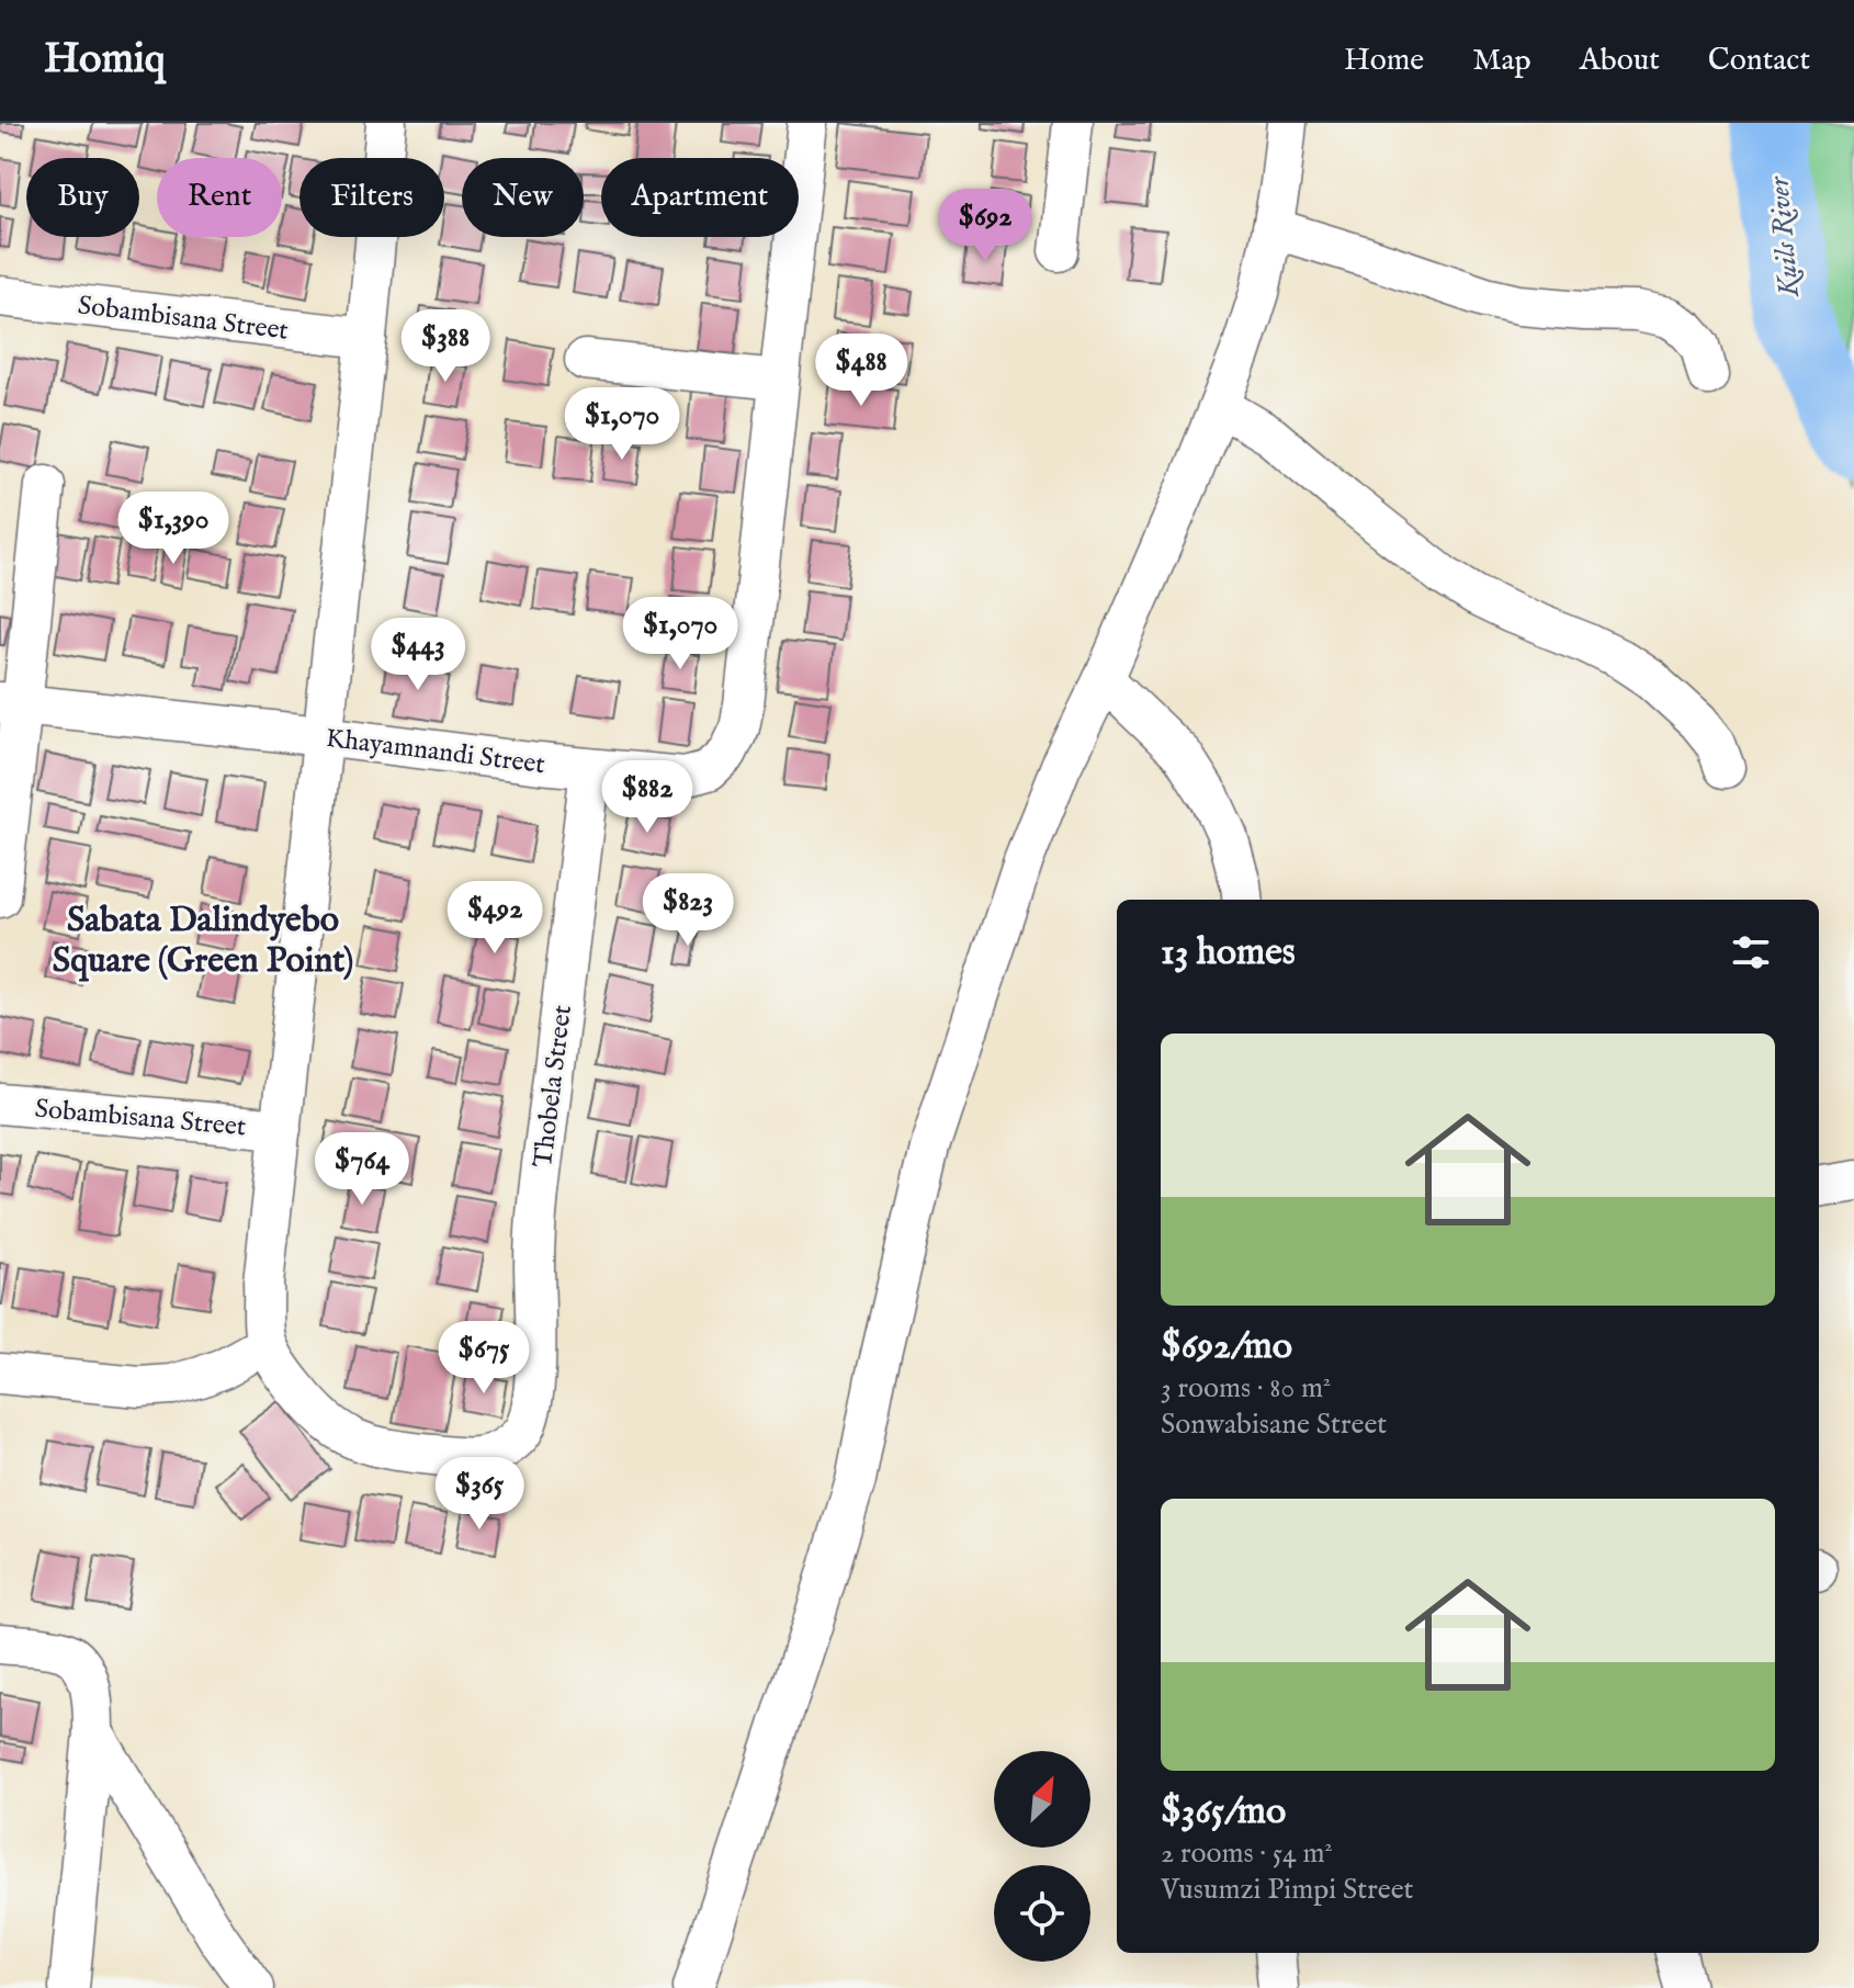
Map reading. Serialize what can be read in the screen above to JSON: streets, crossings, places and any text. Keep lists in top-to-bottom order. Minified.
{"streets":{"street":["Sobambisana Street","Khayamnandi Street","Thobela Street"]},"crossings":[["Khayamnandi Street","Thobela Street"]],"districts":["Sabata Dalindyebo Square (Green Point)"],"water":["Kuils River"],"north":"top right","page":{"header":"Homiq","nav":["Home","Map","About","Contact"],"chip":["Buy","Rent","Filters","New","Apartment"],"price":["$692","$388","$488","$1,070","$1,390","$1,070","$443","$882","$823","$492","$764","$675","$365"],"heading":"13 homes","list":[{"name":"$692/mo","note":"3 rooms · 80 m² · Sonwabisane Street"},{"name":"$365/mo","note":"2 rooms · 54 m² · Vusumzi Pimpi Street"}]}}
